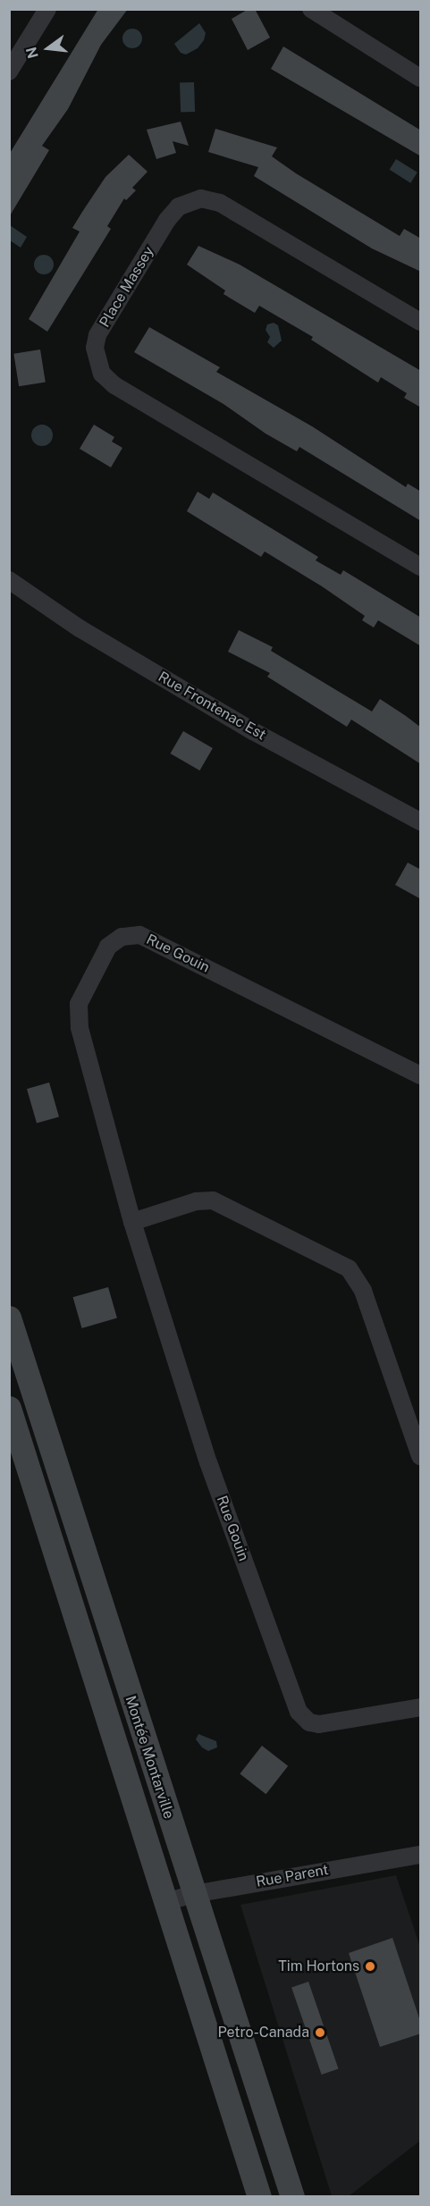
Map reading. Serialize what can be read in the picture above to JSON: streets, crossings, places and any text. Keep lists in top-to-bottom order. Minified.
{"streets":{"street":["Place Massey","Rue Frontenac Est","Rue Gouin","Montée Montarville","Rue Parent"]},"crossings":[["Montée Montarville","Rue Parent"]],"places":["Tim Hortons","Petro-Canada"],"north":"left"}
